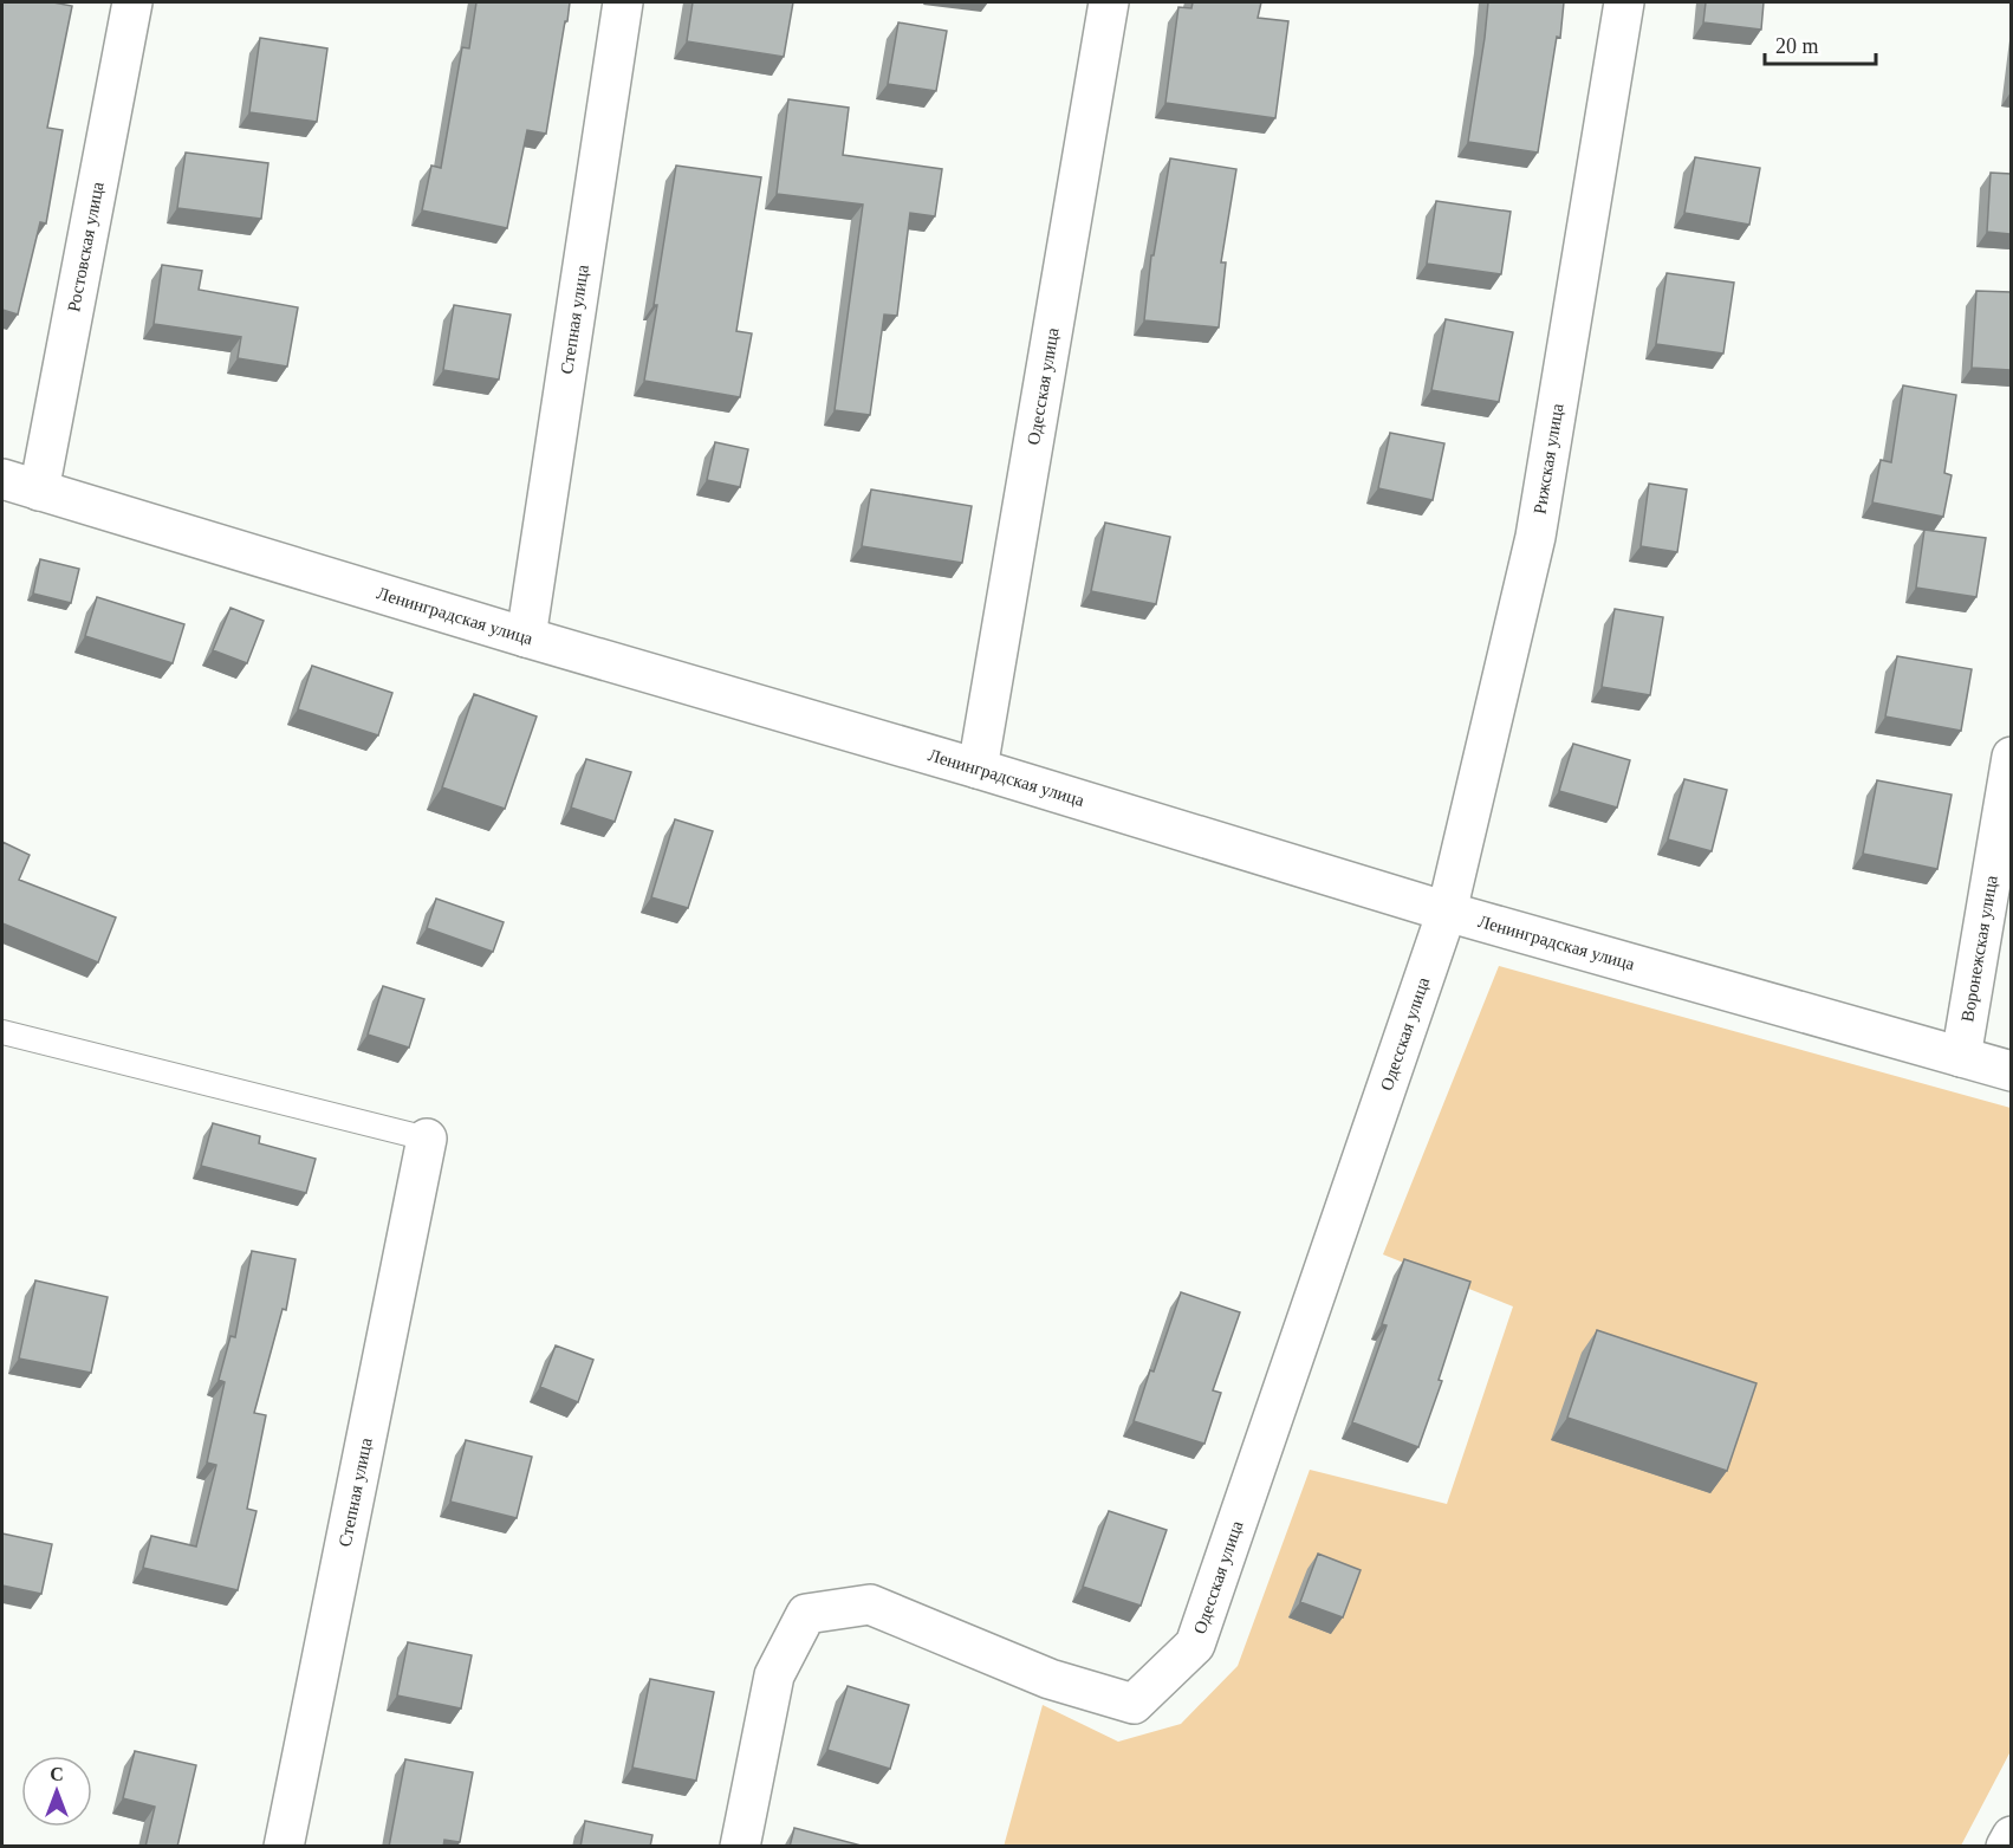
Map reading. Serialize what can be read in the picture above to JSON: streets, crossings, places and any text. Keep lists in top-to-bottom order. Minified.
{"streets":{"main road":["Ростовская улица","Степная улица","Одесская улица","Рижская улица","Ленинградская улица","Воронежская улица"]},"crossings":[["Ростовская улица","Ленинградская улица"],["Степная улица","Ленинградская улица"],["Одесская улица","Рижская улица"],["Одесская улица","Ленинградская улица"],["Рижская улица","Ленинградская улица"],["Ленинградская улица","Воронежская улица"]],"scale_bar":"20 m","north":"top"}
